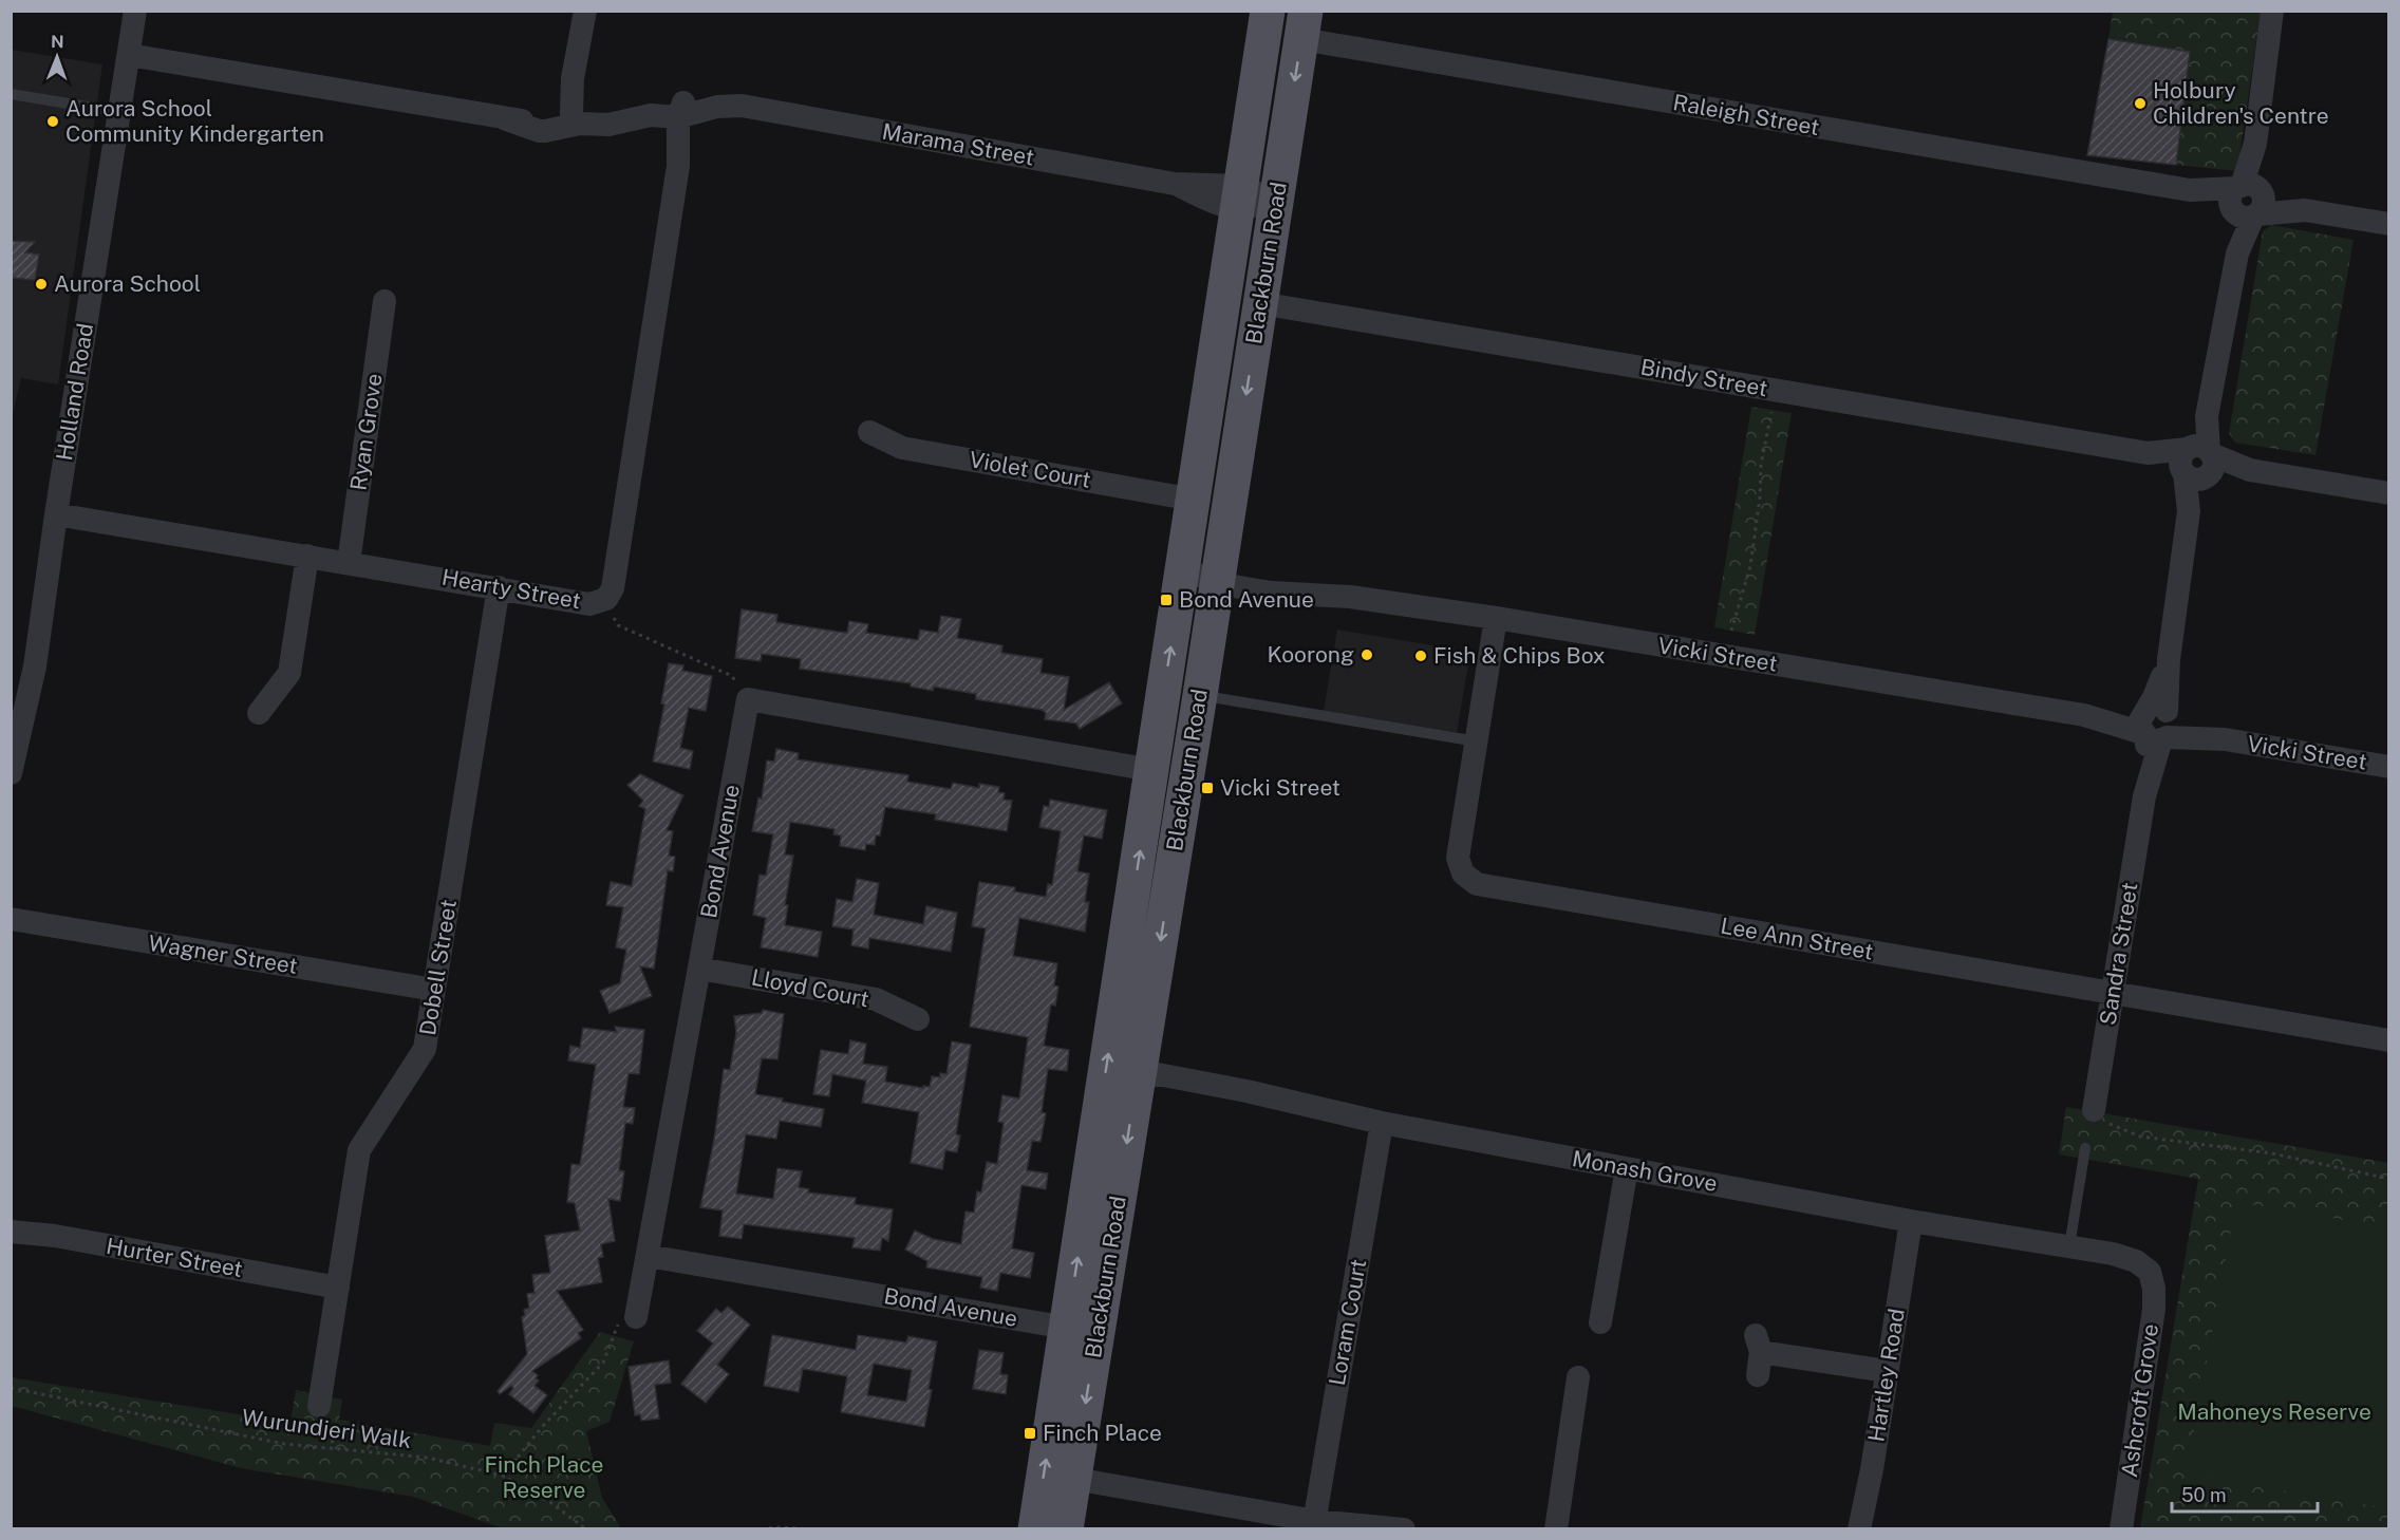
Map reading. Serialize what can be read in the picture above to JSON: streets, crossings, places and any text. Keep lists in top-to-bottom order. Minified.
{"streets":{"main road":["Blackburn Road"],"street":["Raleigh Street","Marama Street","Bindy Street","Holland Road","Ryan Grove","Violet Court","Hearty Street","Vicki Street","Bond Avenue","Lee Ann Street","Sandra Street","Wagner Street","Dobell Street","Lloyd Court","Monash Grove","Hurter Street","Loram Court","Hartley Road","Ashcroft Grove"],"path":["Wurundjeri Walk"]},"crossings":[["Raleigh Street","Blackburn Road"],["Raleigh Street","Sandra Street"],["Marama Street","Blackburn Road"],["Marama Street","Holland Road"],["Marama Street","Hearty Street"],["Blackburn Road","Bindy Street"],["Blackburn Road","Violet Court"],["Blackburn Road","Vicki Street"],["Blackburn Road","Bond Avenue"],["Blackburn Road","Monash Grove"],["Bindy Street","Sandra Street"],["Holland Road","Hearty Street"],["Ryan Grove","Hearty Street"],["Hearty Street","Dobell Street"],["Vicki Street","Lee Ann Street"],["Vicki Street","Sandra Street"],["Bond Avenue","Lloyd Court"],["Lee Ann Street","Sandra Street"],["Wagner Street","Dobell Street"],["Dobell Street","Hurter Street"],["Monash Grove","Loram Court"],["Monash Grove","Hartley Road"],["Monash Grove","Ashcroft Grove"]],"parks":["Mahoneys Reserve","Finch Place Reserve"],"places":{"other":["Holbury Children's Centre","Aurora School Community Kindergarten","Aurora School","Koorong","Fish & Chips Box"],"transit":["Bond Avenue","Vicki Street","Finch Place"]},"scale_bar":"50 m","north":"top"}
